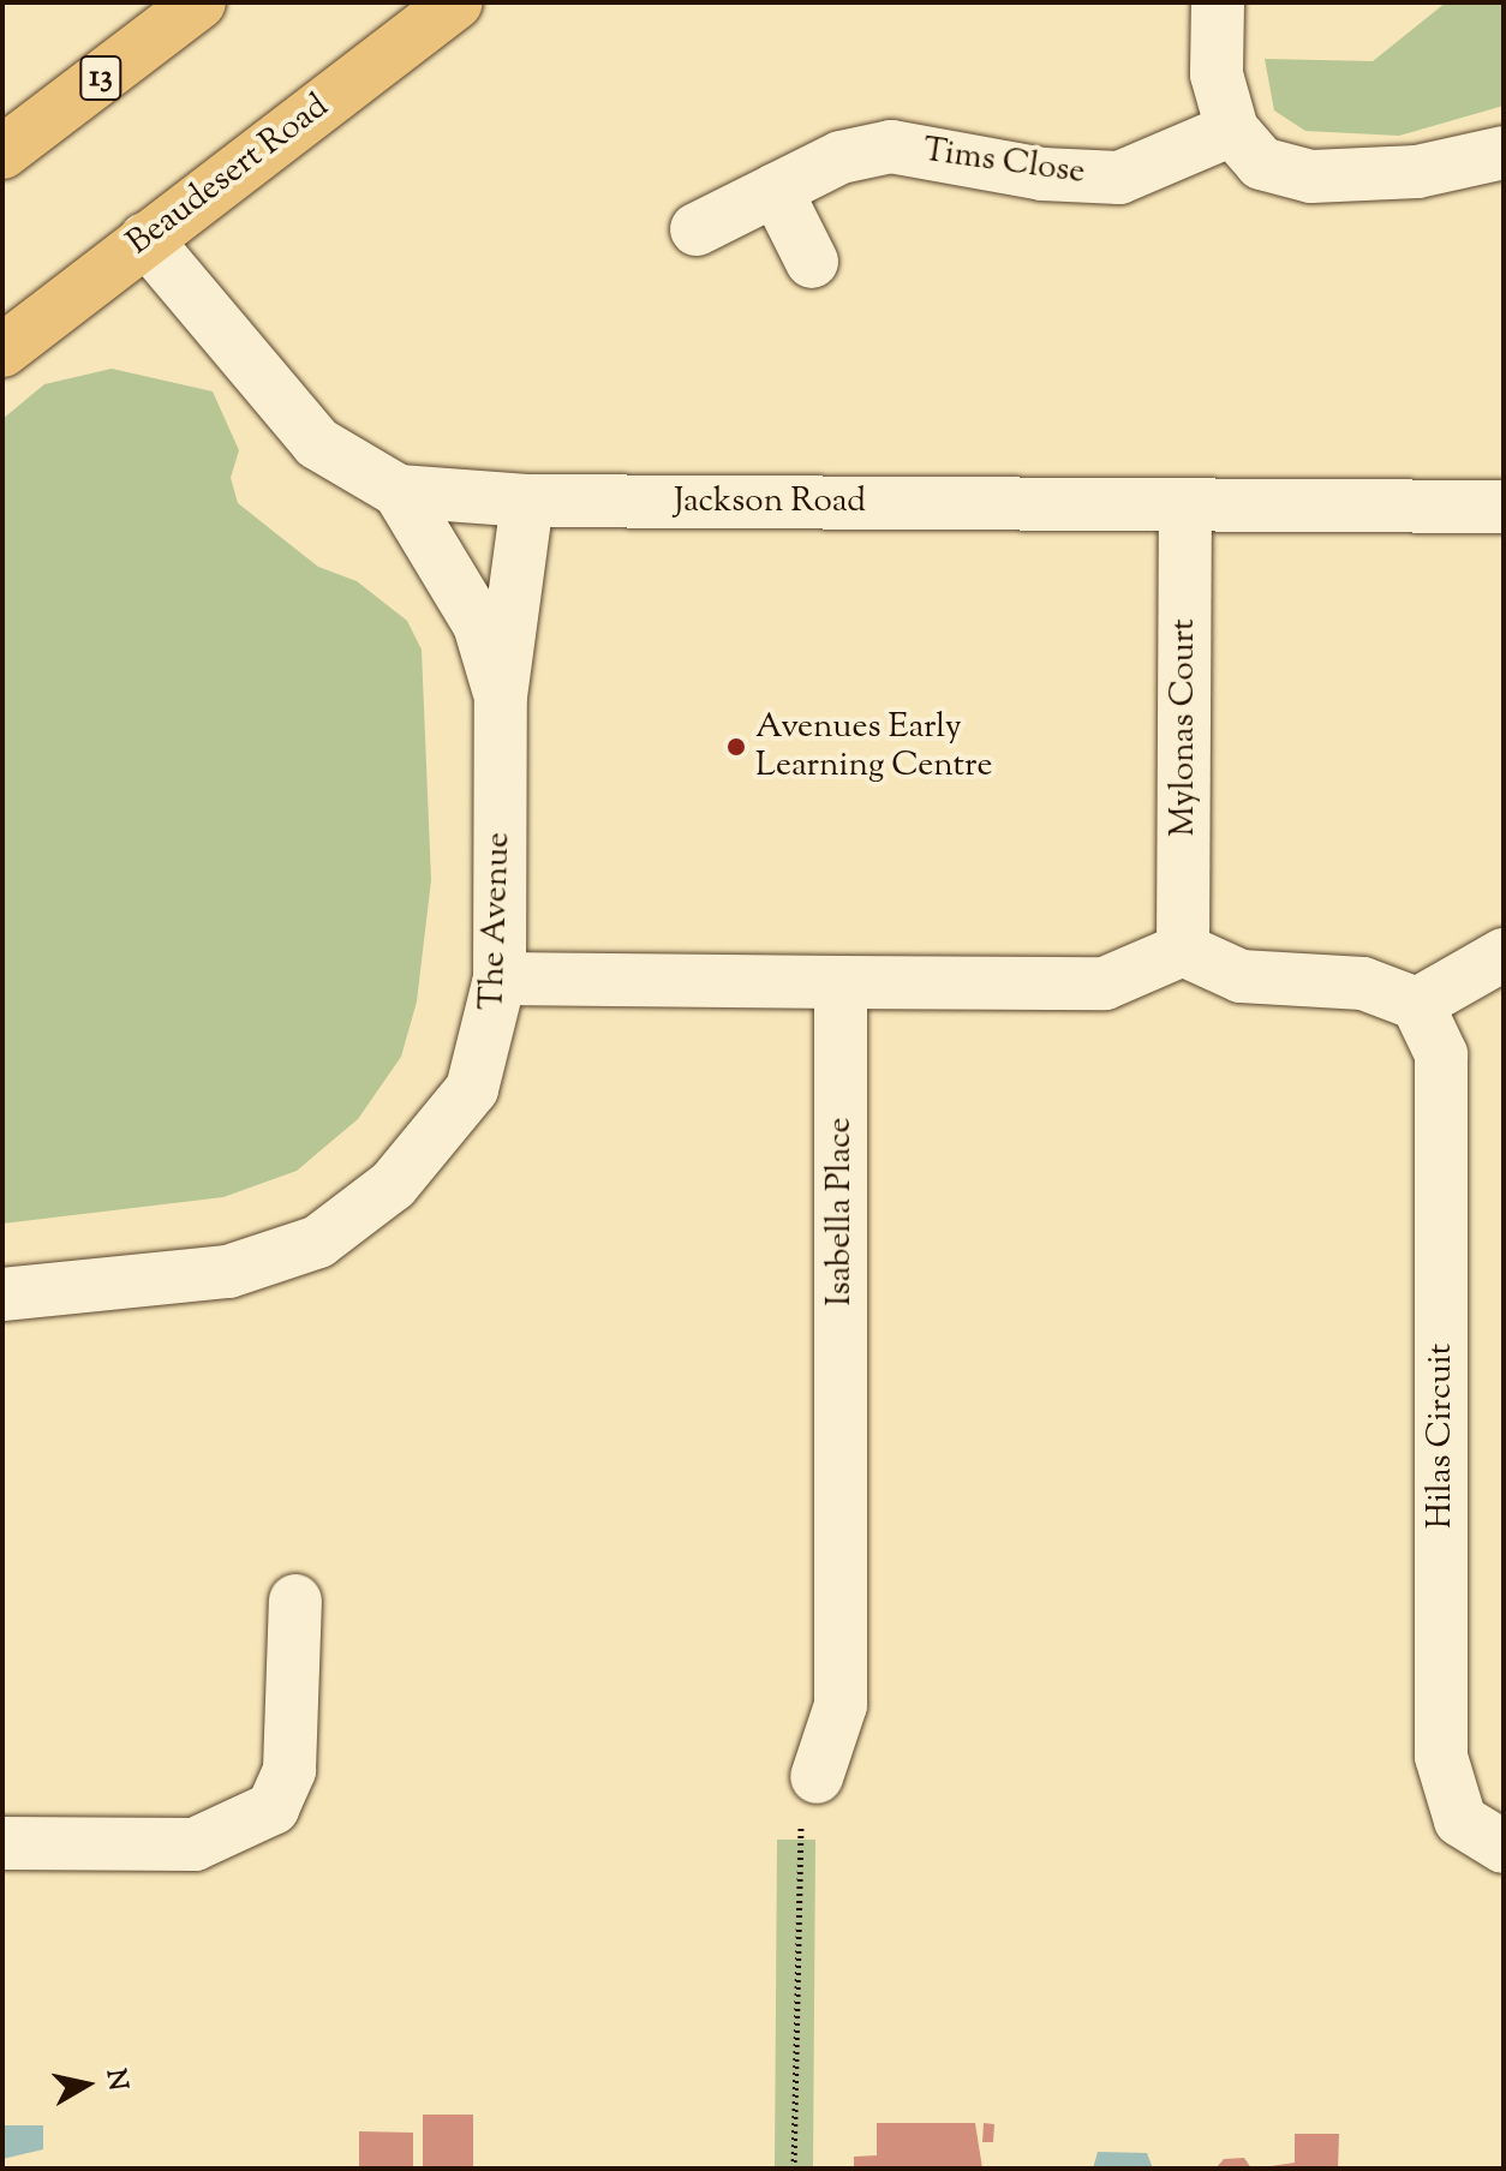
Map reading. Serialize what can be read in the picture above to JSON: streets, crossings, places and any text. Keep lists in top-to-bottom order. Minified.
{"streets":{"highway":["13","Beaudesert Road"],"street":["Tims Close","Jackson Road","Mylonas Court","The Avenue","Isabella Place","Hilas Circuit"]},"crossings":[["Beaudesert Road","Jackson Road"],["Jackson Road","Mylonas Court"],["Jackson Road","The Avenue"]],"places":["Avenues Early Learning Centre"],"north":"right"}
